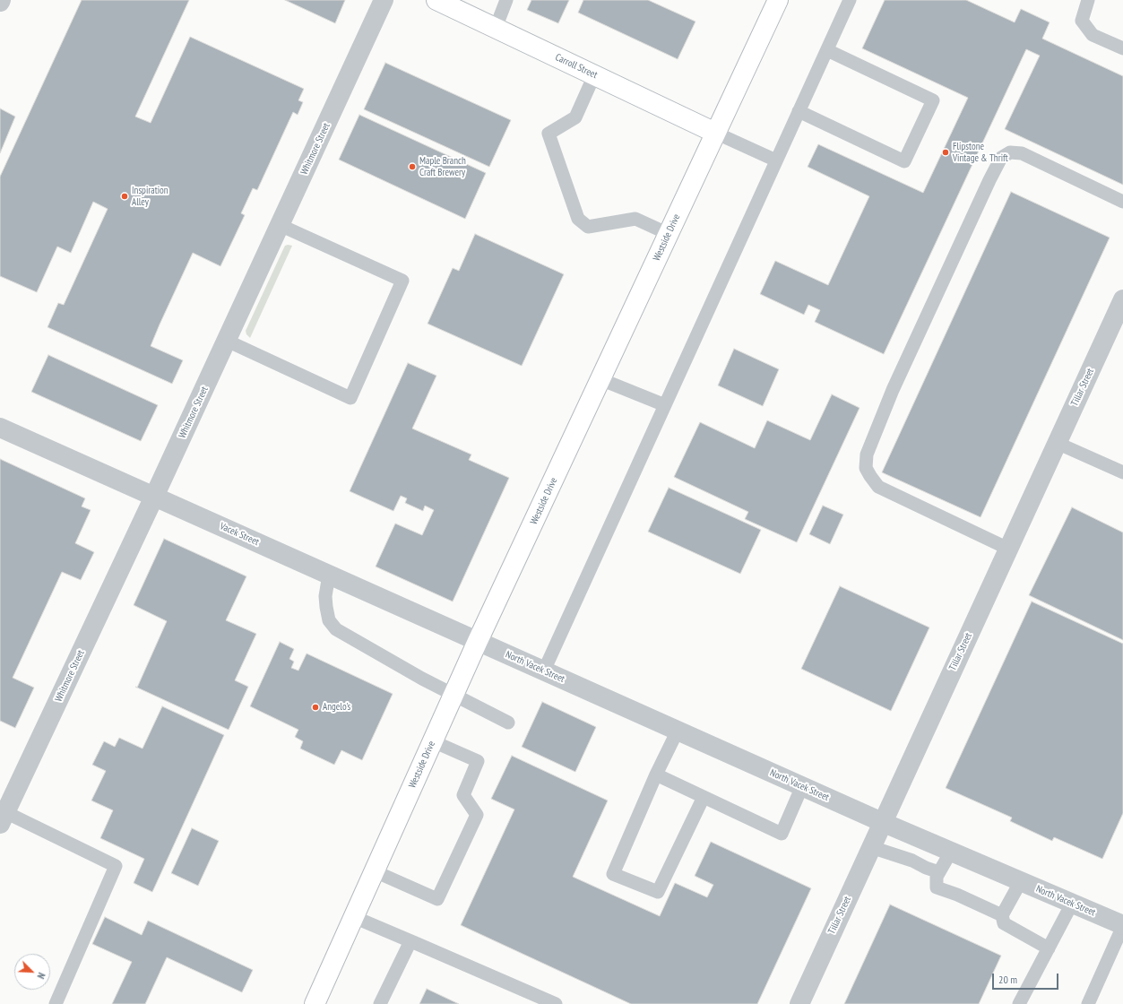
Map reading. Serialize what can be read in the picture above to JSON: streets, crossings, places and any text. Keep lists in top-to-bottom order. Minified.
{"streets":{"main road":["Carroll Street","Westside Drive"],"street":["Whitmore Street","Tillar Street","Vacek Street","North Vacek Street"]},"crossings":[["Carroll Street","Westside Drive"],["Whitmore Street","Vacek Street"],["Westside Drive","Vacek Street"],["Westside Drive","North Vacek Street"],["Tillar Street","North Vacek Street"],["Vacek Street","North Vacek Street"]],"places":["Flipstone Vintage & Thrift","Maple Branch Craft Brewery","Inspiration Alley","Angelo's"],"scale_bar":"20 m","north":"bottom right"}
